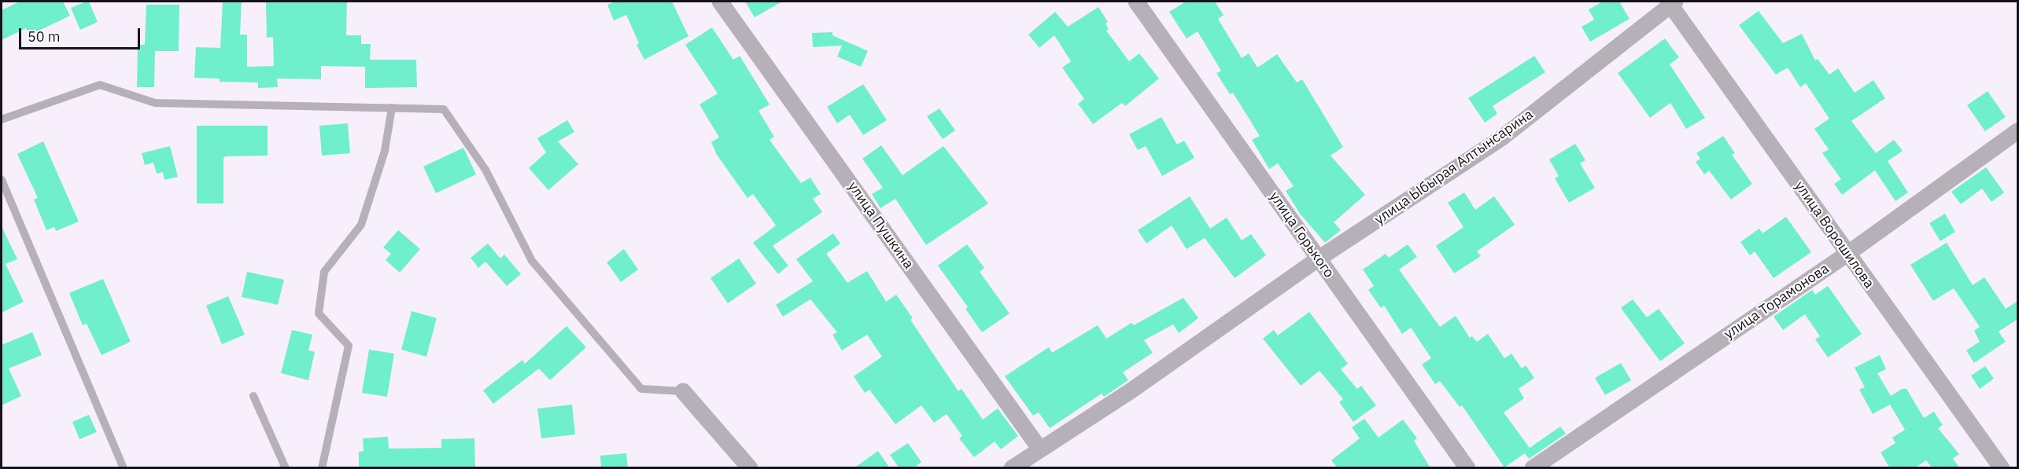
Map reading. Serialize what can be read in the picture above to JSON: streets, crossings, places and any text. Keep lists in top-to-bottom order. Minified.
{"streets":{"street":["улица Ыбырая Алтынсарина","улица Пушкина","улица Горького","улица Ворошилова","улица Торамонова"]},"crossings":[["улица Ыбырая Алтынсарина","улица Пушкина"],["улица Ыбырая Алтынсарина","улица Горького"],["улица Ыбырая Алтынсарина","улица Ворошилова"],["улица Ворошилова","улица Торамонова"]],"scale_bar":"50 m"}
